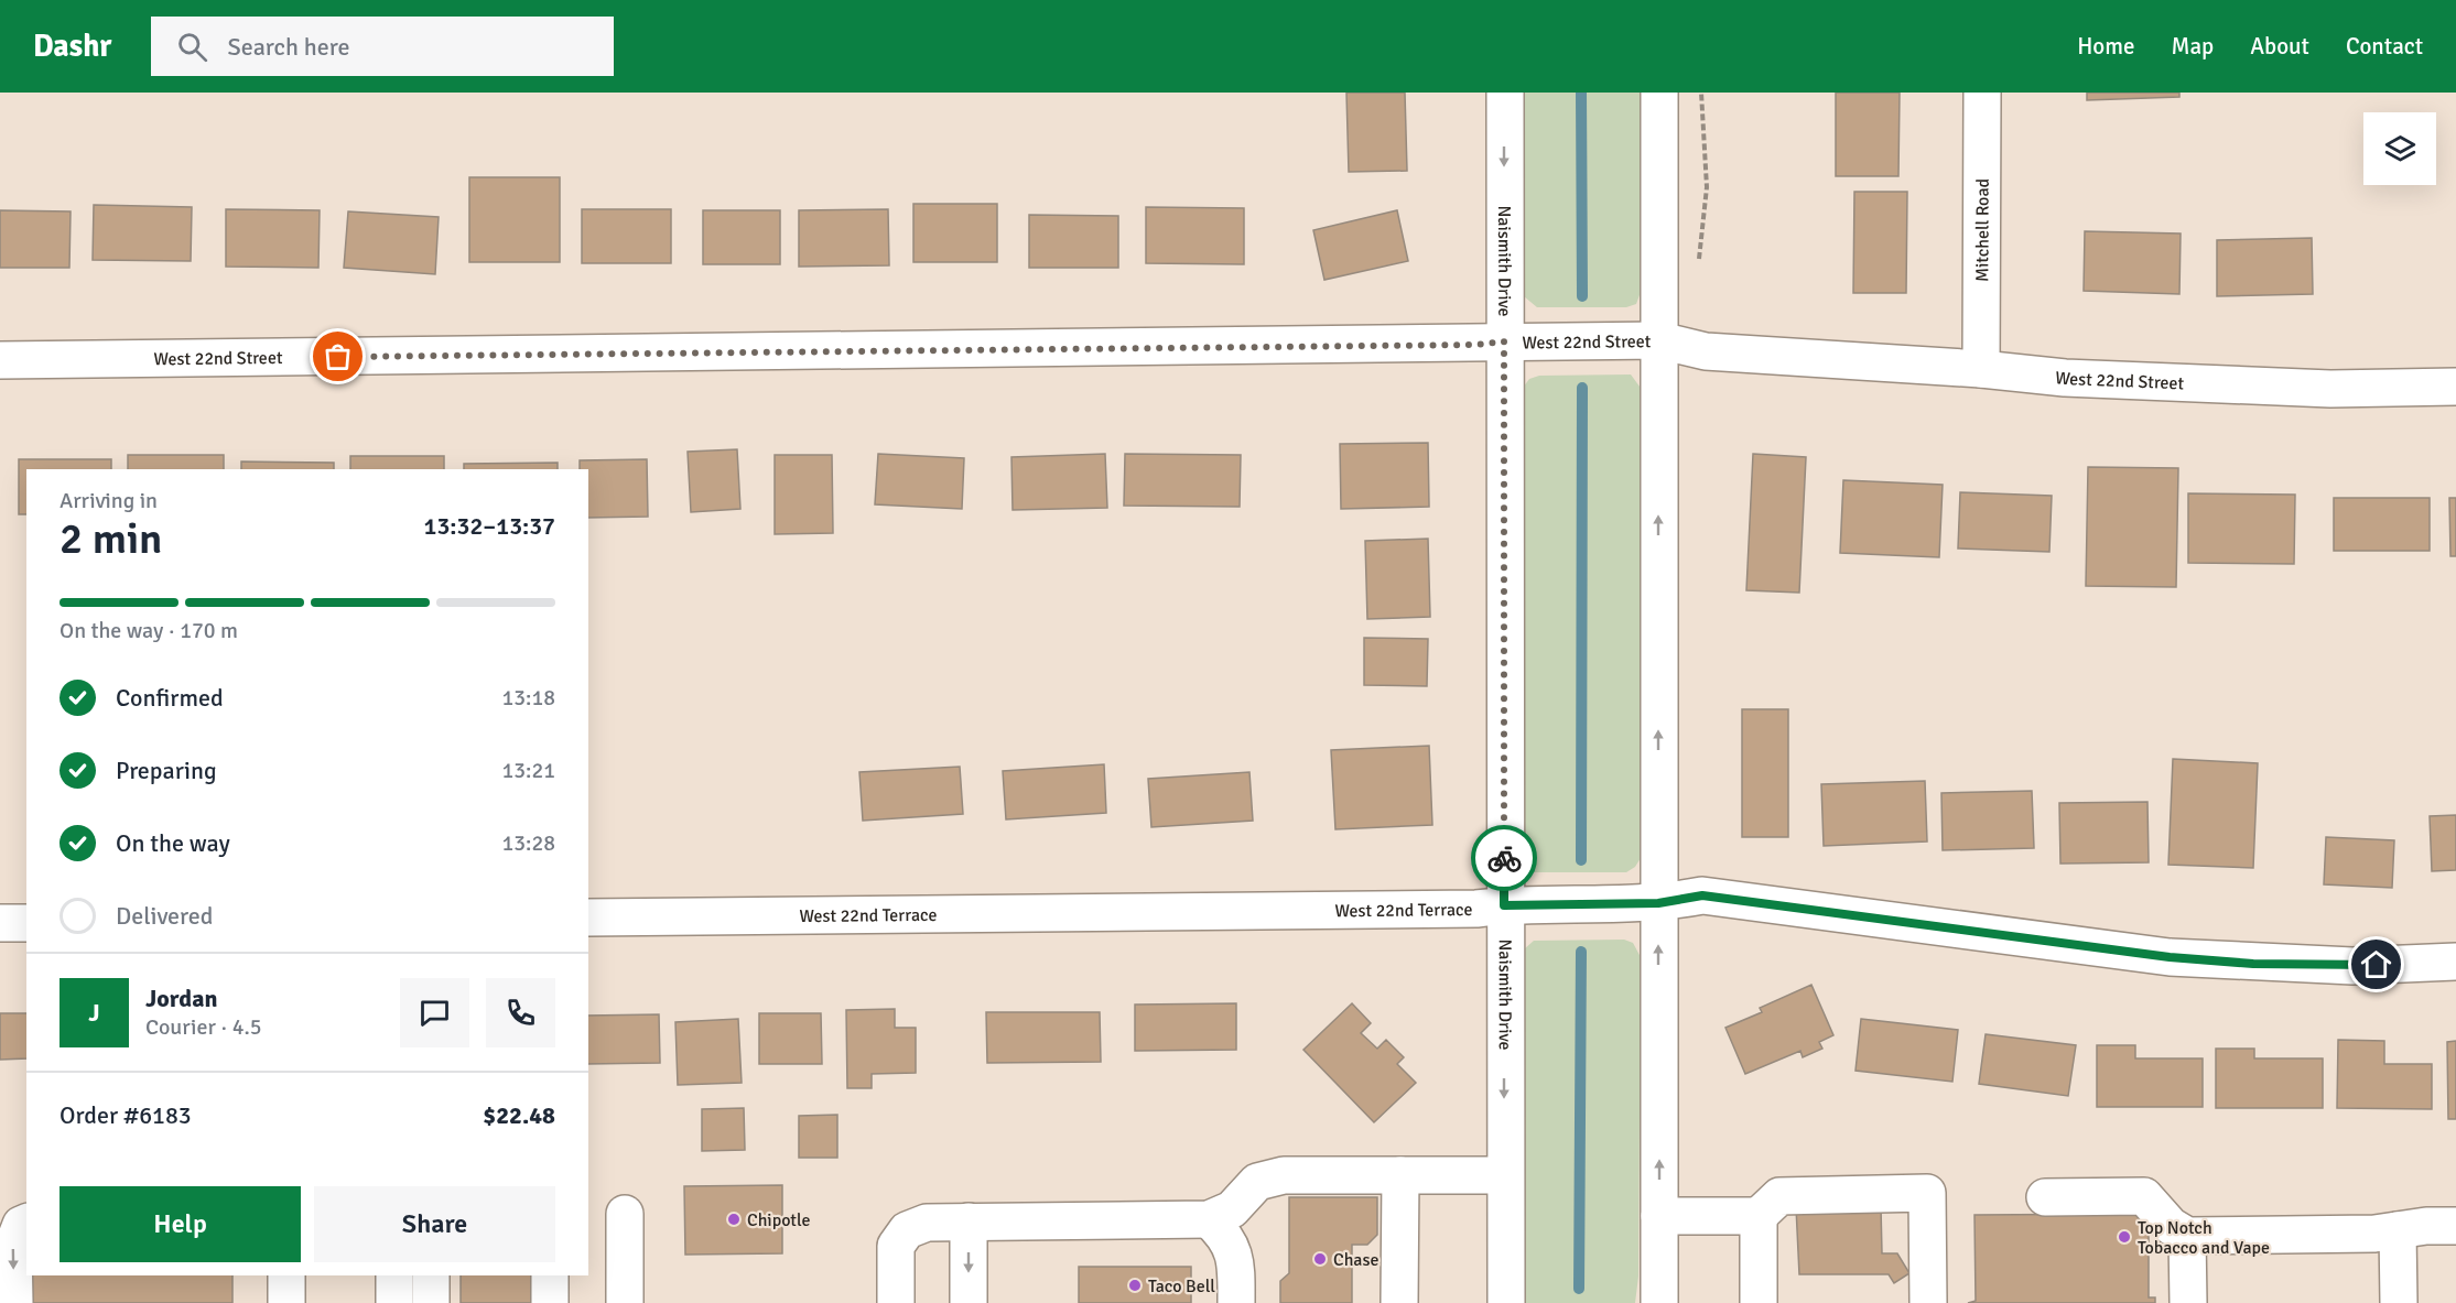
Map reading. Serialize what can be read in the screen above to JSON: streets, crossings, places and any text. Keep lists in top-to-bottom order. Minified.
{"streets":{"street":["Mitchell Road","Naismith Drive","West 22nd Street","West 22nd Terrace"]},"crossings":[["Mitchell Road","West 22nd Street"],["Naismith Drive","West 22nd Street"],["Naismith Drive","West 22nd Terrace"]],"places":["Chipotle","Top Notch Tobacco and Vape","Chase","Taco Bell"],"page":{"header":"Dashr","search":"Search here","nav":["Home","Map","About","Contact"],"heading":["2 min","Arriving in","13:32–13:37"],"panel":["Jordan","Courier · 4.5","Order #6183","$22.48"],"bar":"On the way · 170 m","list":[["Confirmed","13:18"],["Preparing","13:21"],["On the way","13:28"],"Delivered"],"round":"J","buttons":["Help","Share"]}}
